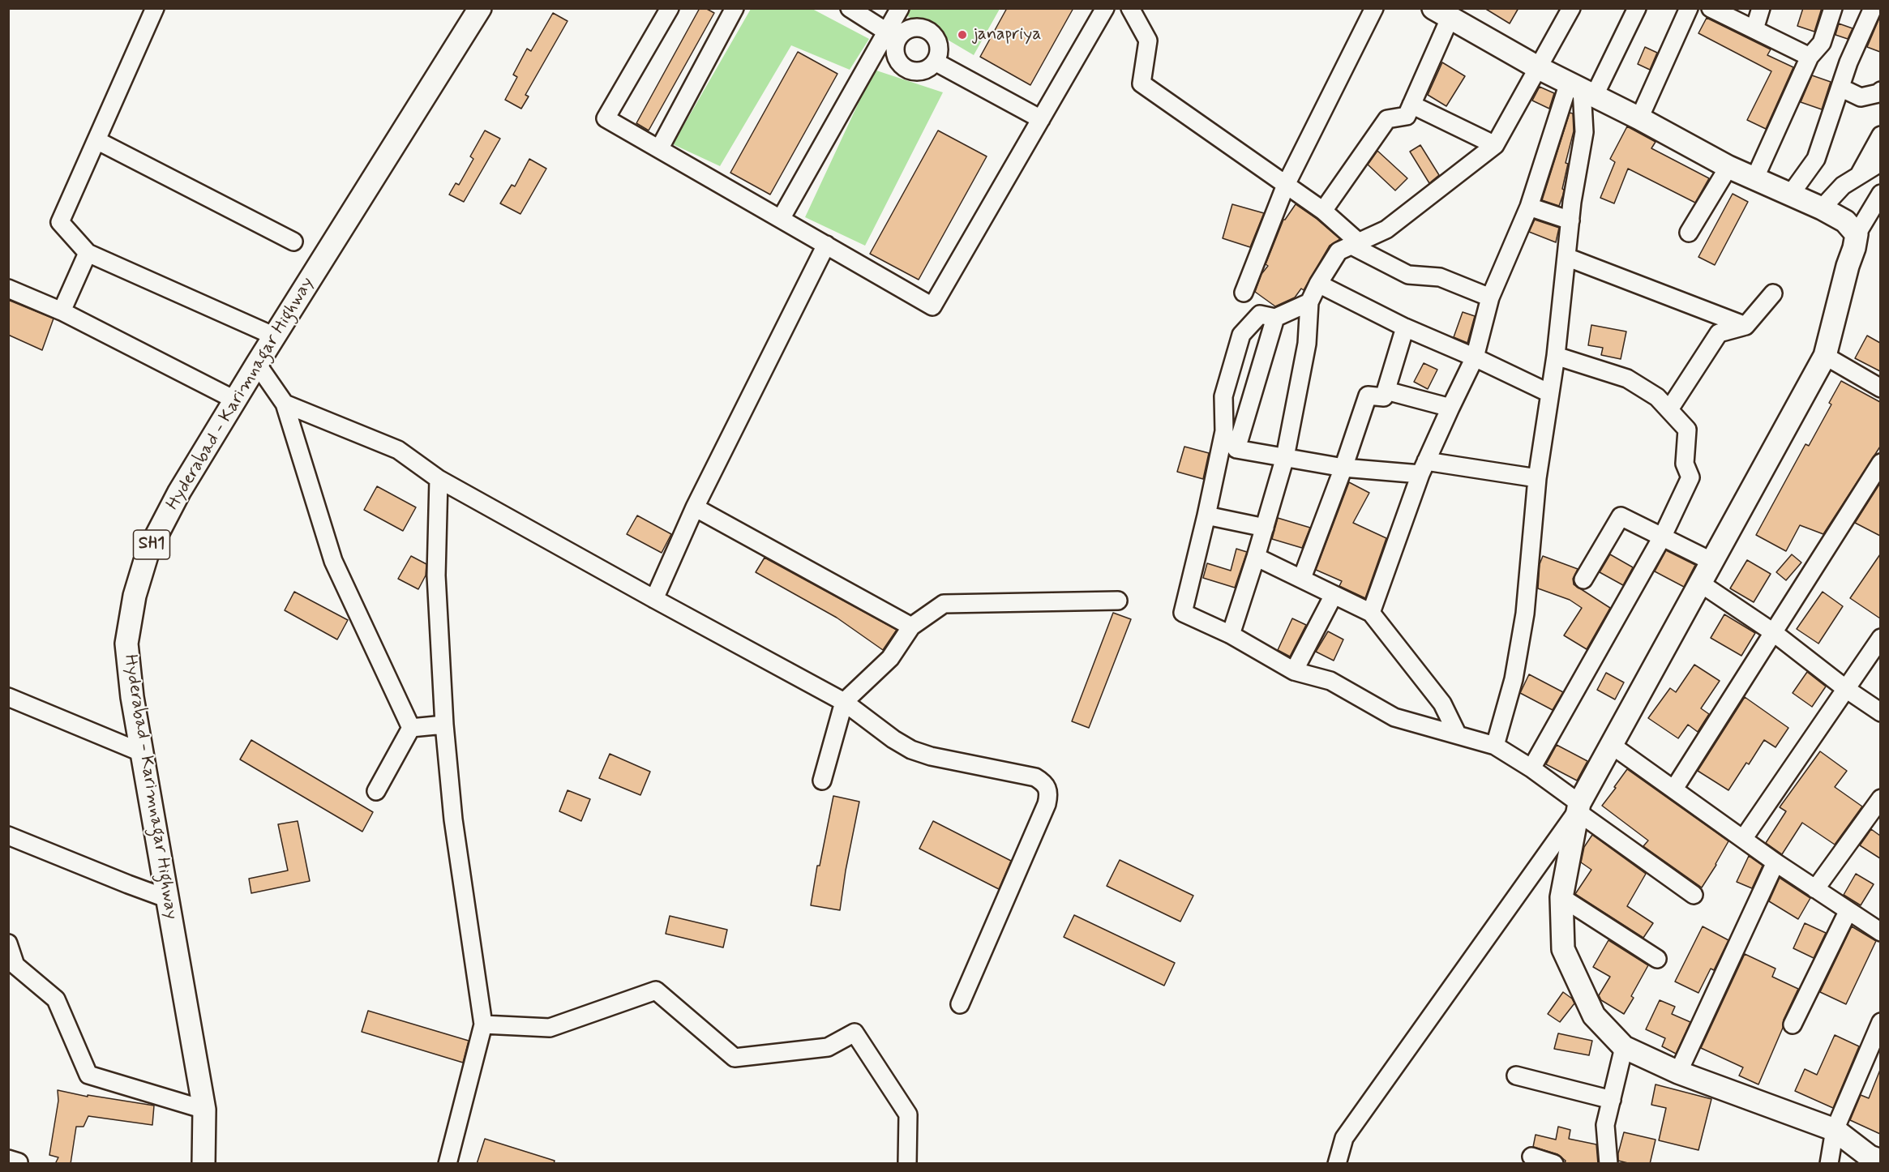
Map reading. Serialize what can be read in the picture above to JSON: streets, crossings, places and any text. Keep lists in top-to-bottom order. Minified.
{"streets":{"main road":["Hyderabad - Karimnagar Highway","SH1"]},"places":["janapriya"]}
